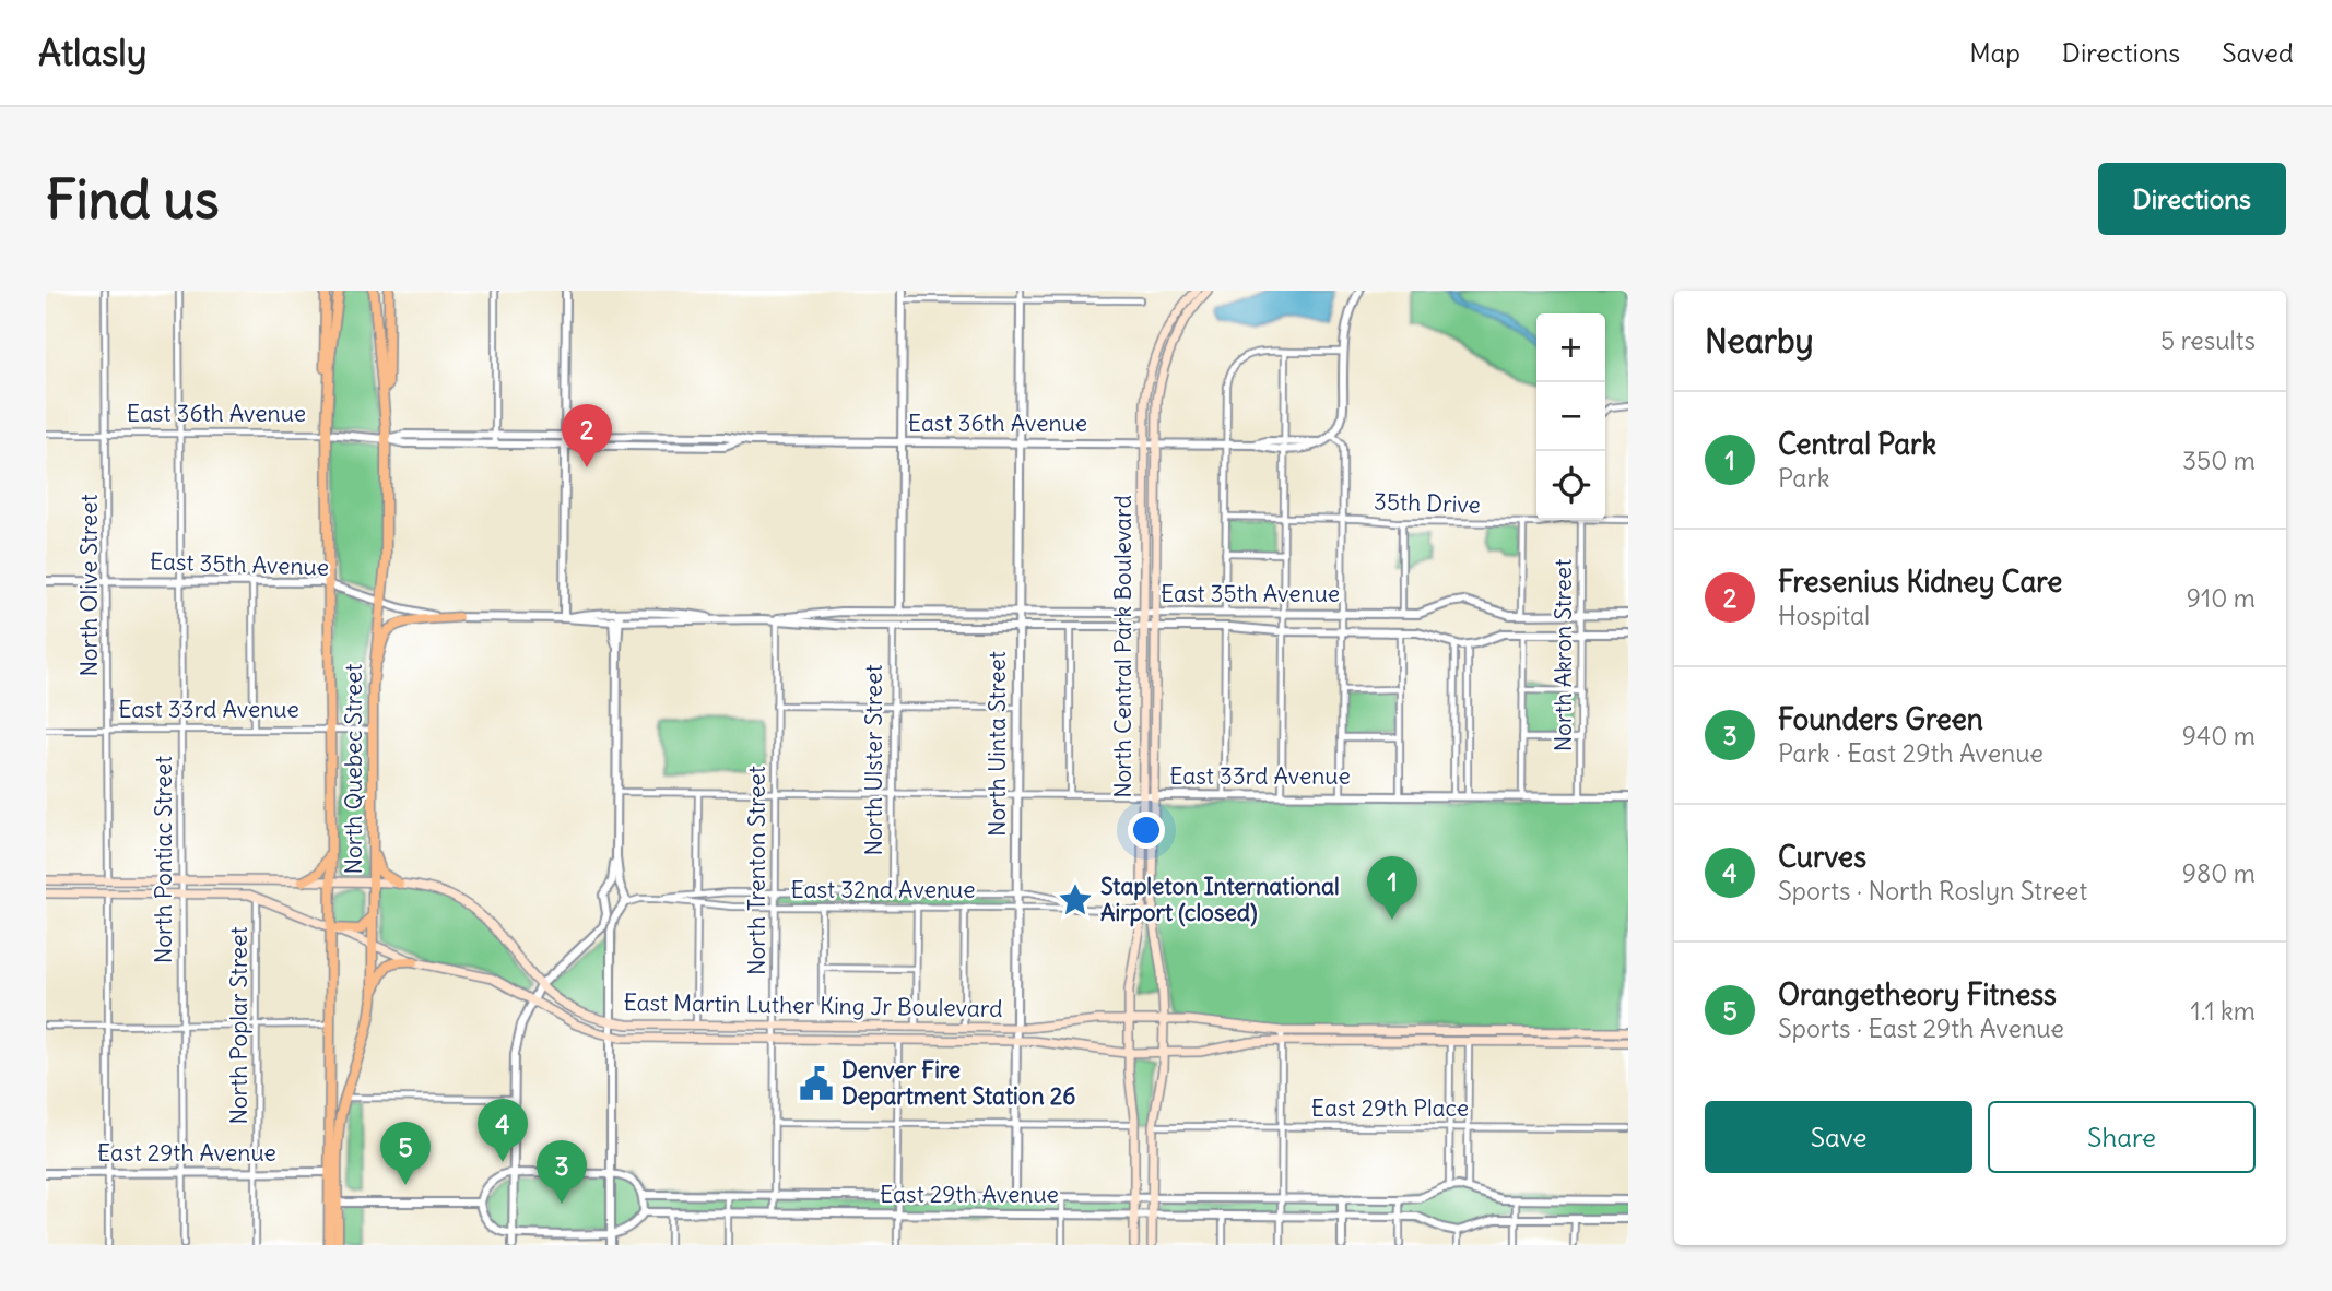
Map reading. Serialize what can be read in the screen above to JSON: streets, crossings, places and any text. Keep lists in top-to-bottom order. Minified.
{"streets":{"main road":["North Central Park Boulevard","North Quebec Street","East Martin Luther King Jr Boulevard"],"street":["East 36th Avenue","35th Drive","East 35th Avenue","North Olive Street","North Akron Street","East 33rd Avenue","North Uinta Street","North Ulster Street","North Pontiac Street","North Trenton Street","East 32nd Avenue","North Poplar Street","East 29th Place","East 29th Avenue"]},"crossings":[["East 36th Avenue","North Olive Street"],["East 36th Avenue","North Central Park Boulevard"],["East 36th Avenue","North Uinta Street"],["East 36th Avenue","North Quebec Street"],["East 36th Avenue","North Pontiac Street"],["East 35th Avenue","North Olive Street"],["East 35th Avenue","North Central Park Boulevard"],["East 35th Avenue","North Akron Street"],["East 35th Avenue","North Uinta Street"],["East 35th Avenue","North Ulster Street"],["East 35th Avenue","North Quebec Street"],["East 35th Avenue","North Pontiac Street"],["East 35th Avenue","North Trenton Street"],["North Olive Street","East 33rd Avenue"],["North Olive Street","East Martin Luther King Jr Boulevard"],["North Central Park Boulevard","East 33rd Avenue"],["North Central Park Boulevard","East Martin Luther King Jr Boulevard"],["North Central Park Boulevard","East 29th Place"],["North Central Park Boulevard","East 29th Avenue"],["North Akron Street","East 33rd Avenue"],["East 33rd Avenue","North Uinta Street"],["East 33rd Avenue","North Ulster Street"],["East 33rd Avenue","North Quebec Street"],["East 33rd Avenue","North Pontiac Street"],["East 33rd Avenue","North Trenton Street"],["North Uinta Street","East 32nd Avenue"],["North Uinta Street","East Martin Luther King Jr Boulevard"],["North Uinta Street","East 29th Avenue"],["North Ulster Street","East 32nd Avenue"],["North Quebec Street","East Martin Luther King Jr Boulevard"],["North Quebec Street","East 29th Avenue"],["North Pontiac Street","East Martin Luther King Jr Boulevard"],["North Pontiac Street","East 29th Avenue"],["North Trenton Street","East 32nd Avenue"],["North Trenton Street","East Martin Luther King Jr Boulevard"],["North Trenton Street","East 29th Avenue"],["East Martin Luther King Jr Boulevard","North Poplar Street"],["North Poplar Street","East 29th Avenue"]],"places":{"place":["Stapleton International Airport (closed)"],"public building":["Denver Fire Department Station 26"]},"page":{"header":"Atlasly","nav":["Map","Directions","Saved"],"buttons":["Directions",["Save","Share"]],"title":"Find us","heading":["Nearby","5 results"],"map_buttons":["+","−"],"list":[{"mark":"1","name":"Central Park","note":"Park","value":"350 m"},{"mark":"2","name":"Fresenius Kidney Care","note":"Hospital","value":"910 m"},{"mark":"3","name":"Founders Green","note":"Park · East 29th Avenue","value":"940 m"},{"mark":"4","name":"Curves","note":"Sports · North Roslyn Street","value":"980 m"},{"mark":"5","name":"Orangetheory Fitness","note":"Sports · East 29th Avenue","value":"1.1 km"}],"pins":["2","1","4","5","3"]}}
